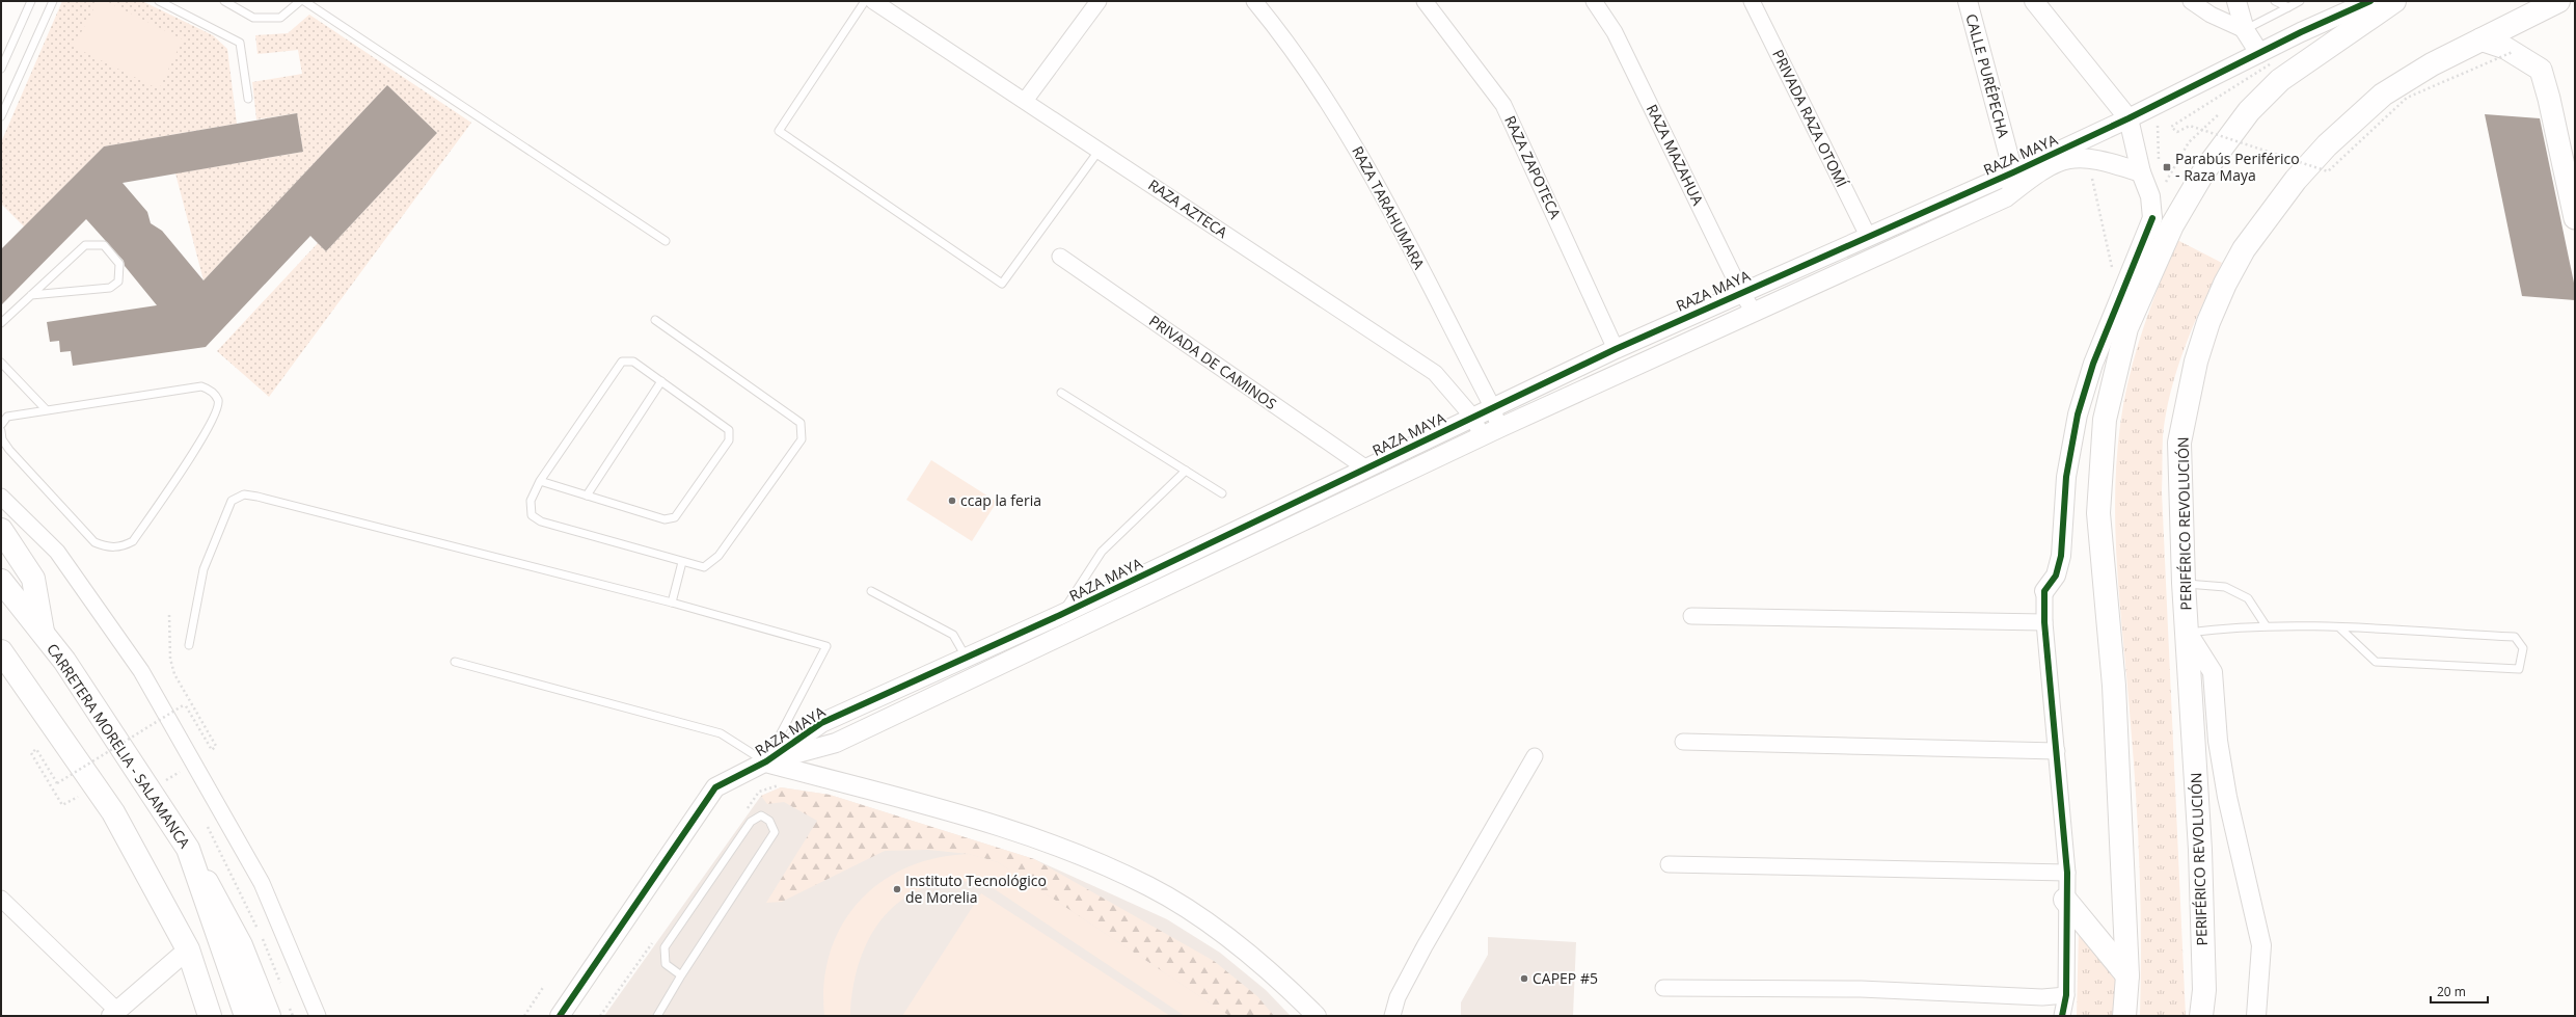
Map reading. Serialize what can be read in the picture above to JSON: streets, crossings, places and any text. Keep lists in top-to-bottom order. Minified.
{"streets":{"main road":["PERIFÉRICO REVOLUCIÓN","CARRETERA MORELIA - SALAMANCA"],"street":["CALLE PURÉPECHA","PRIVADA RAZA OTOMÍ","RAZA MAZAHUA","RAZA MAYA","RAZA ZAPOTECA","RAZA TARAHUMARA","RAZA AZTECA","PRIVADA DE CAMINOS"]},"crossings":[["CALLE PURÉPECHA","RAZA MAYA"],["PRIVADA RAZA OTOMÍ","RAZA MAYA"],["RAZA MAZAHUA","RAZA MAYA"],["RAZA MAYA","RAZA ZAPOTECA"],["RAZA MAYA","RAZA TARAHUMARA"],["RAZA MAYA","RAZA AZTECA"],["RAZA MAYA","PRIVADA DE CAMINOS"]],"places":{"transit":["Parabús Periférico - Raza Maya"],"other":["ccap la feria","Instituto Tecnológico de Morelia","CAPEP #5"]},"scale_bar":"20 m"}
